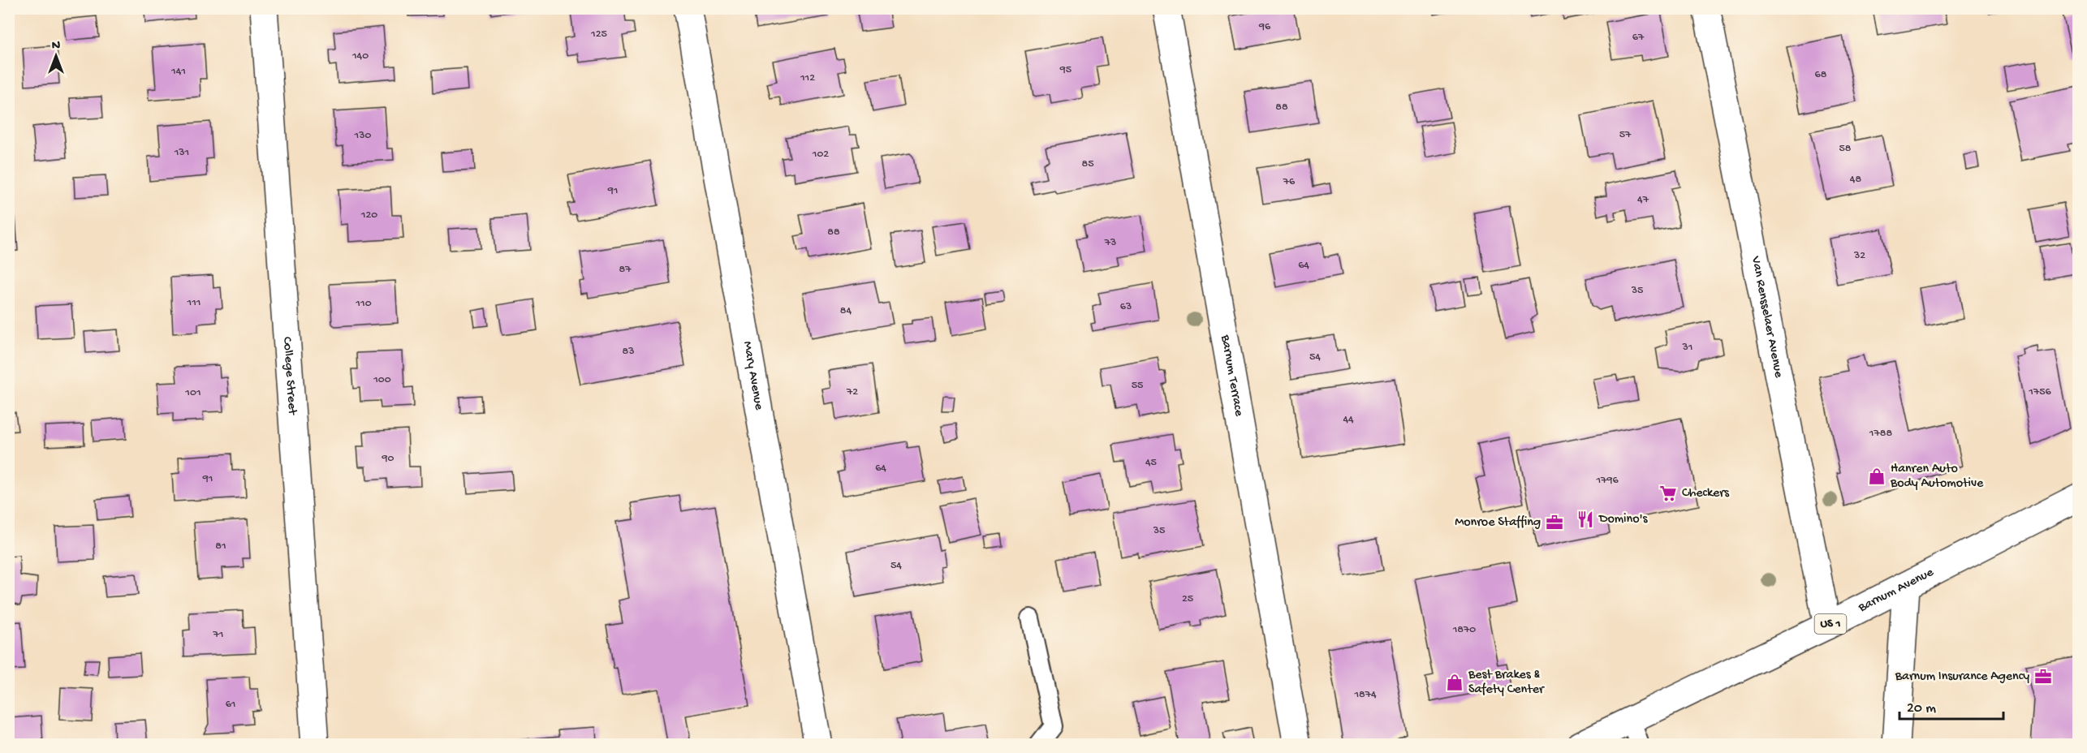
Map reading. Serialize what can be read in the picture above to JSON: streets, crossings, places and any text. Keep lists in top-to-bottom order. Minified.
{"streets":{"street":["Van Rensselaer Avenue","College Street","Mary Avenue","Barnum Terrace","Barnum Avenue","US 1"]},"crossings":[["Van Rensselaer Avenue","Barnum Avenue"]],"places":{"shop":["Hanren Auto Body Automotive","Best Brakes & Safety Center"],"supermarket":["Checkers"],"restaurant":["Domino's"],"office":["Monroe Staffing","Barnum Insurance Agency"]},"house_numbers":["96","125","67","140","95","141","68","112","88","57","130","58","131","102","85","48","76","91","47","120","88","73","32","64","87","35","111","110","63","84","31","83","54","100","55","72","1756","101","44","1788","90","45","64","91","1796","35","81","54","25","1870","71","1874","61"],"scale_bar":"20 m","north":"top"}
